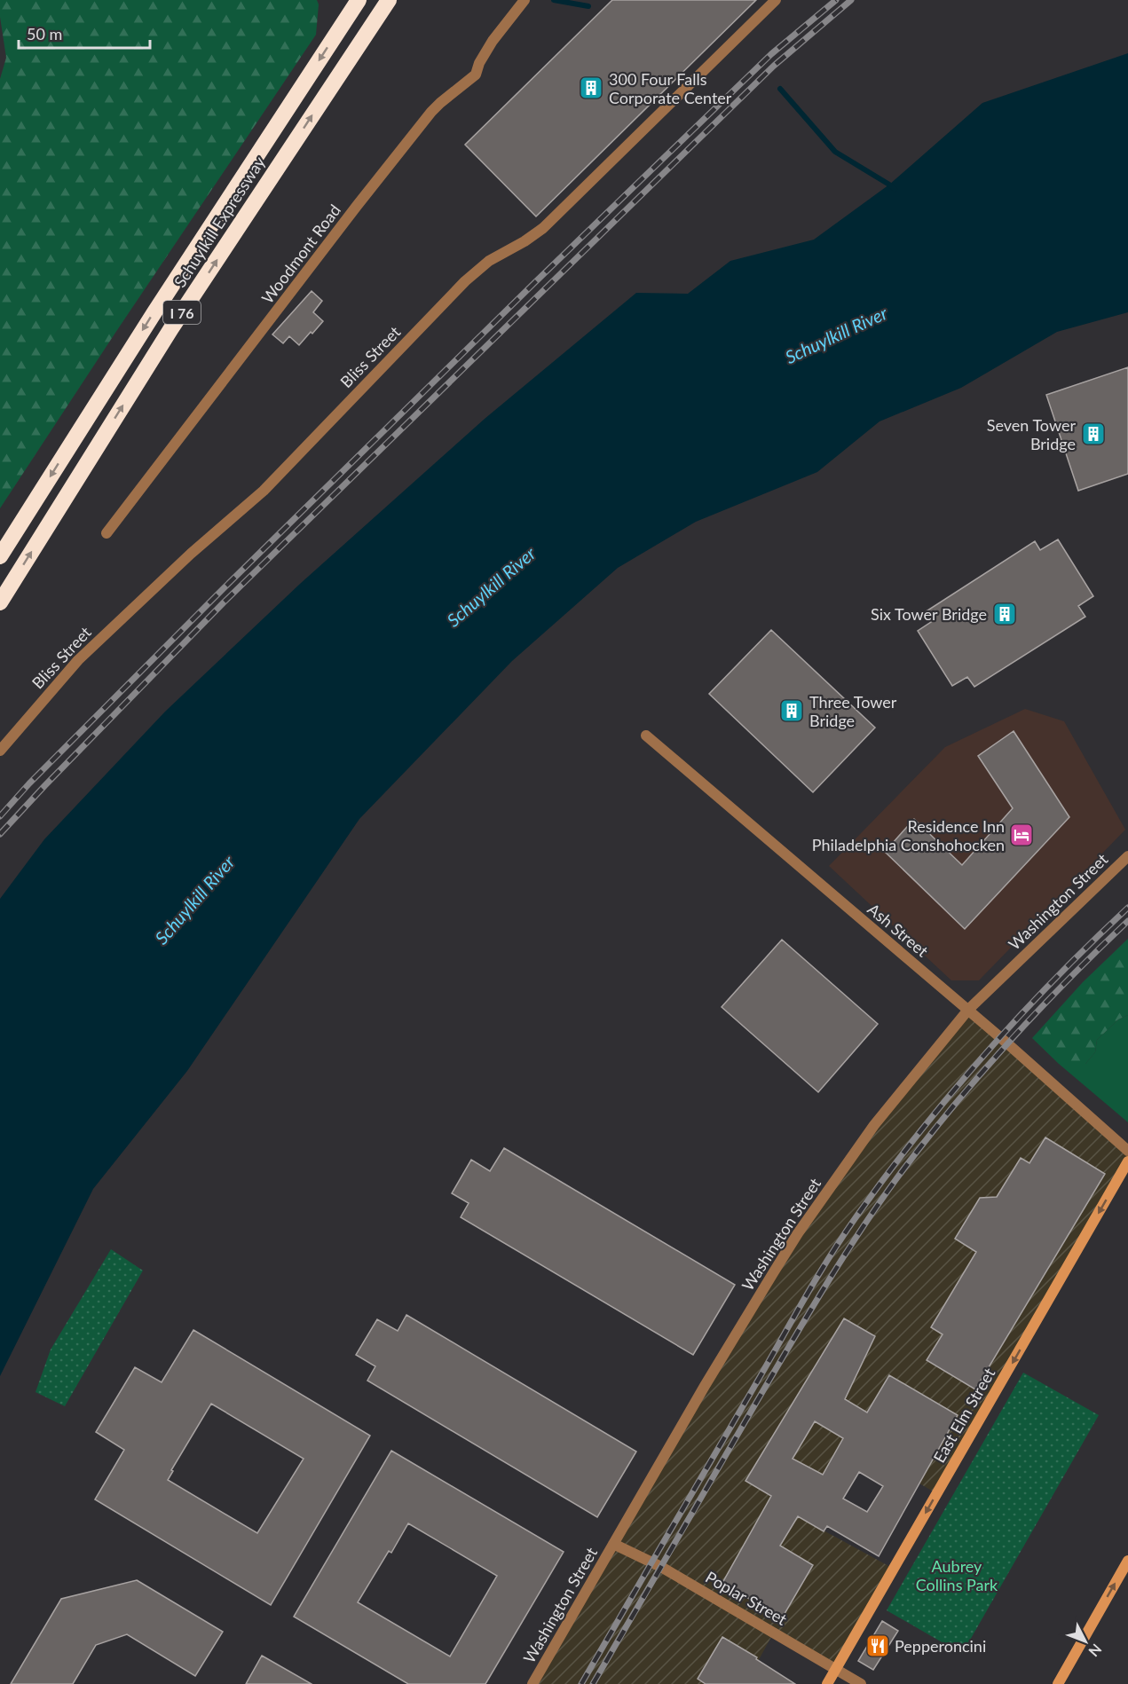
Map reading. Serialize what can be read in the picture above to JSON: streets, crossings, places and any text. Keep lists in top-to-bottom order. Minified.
{"streets":{"highway":["Schuylkill Expressway","I 76"],"main road":["East Elm Street"],"street":["Woodmont Road","Bliss Street","Washington Street","Ash Street","Poplar Street"]},"crossings":[["Washington Street","Ash Street"],["Washington Street","Poplar Street"],["East Elm Street","Poplar Street"]],"one_way":["East Elm Street"],"water":["Schuylkill River"],"parks":["Aubrey Collins Park"],"places":{"building":["300 Four Falls Corporate Center","Seven Tower Bridge","Six Tower Bridge","Three Tower Bridge"],"hotel":["Residence Inn Philadelphia Conshohocken"],"restaurant":["Pepperoncini"]},"scale_bar":"50 m","north":"bottom right"}
